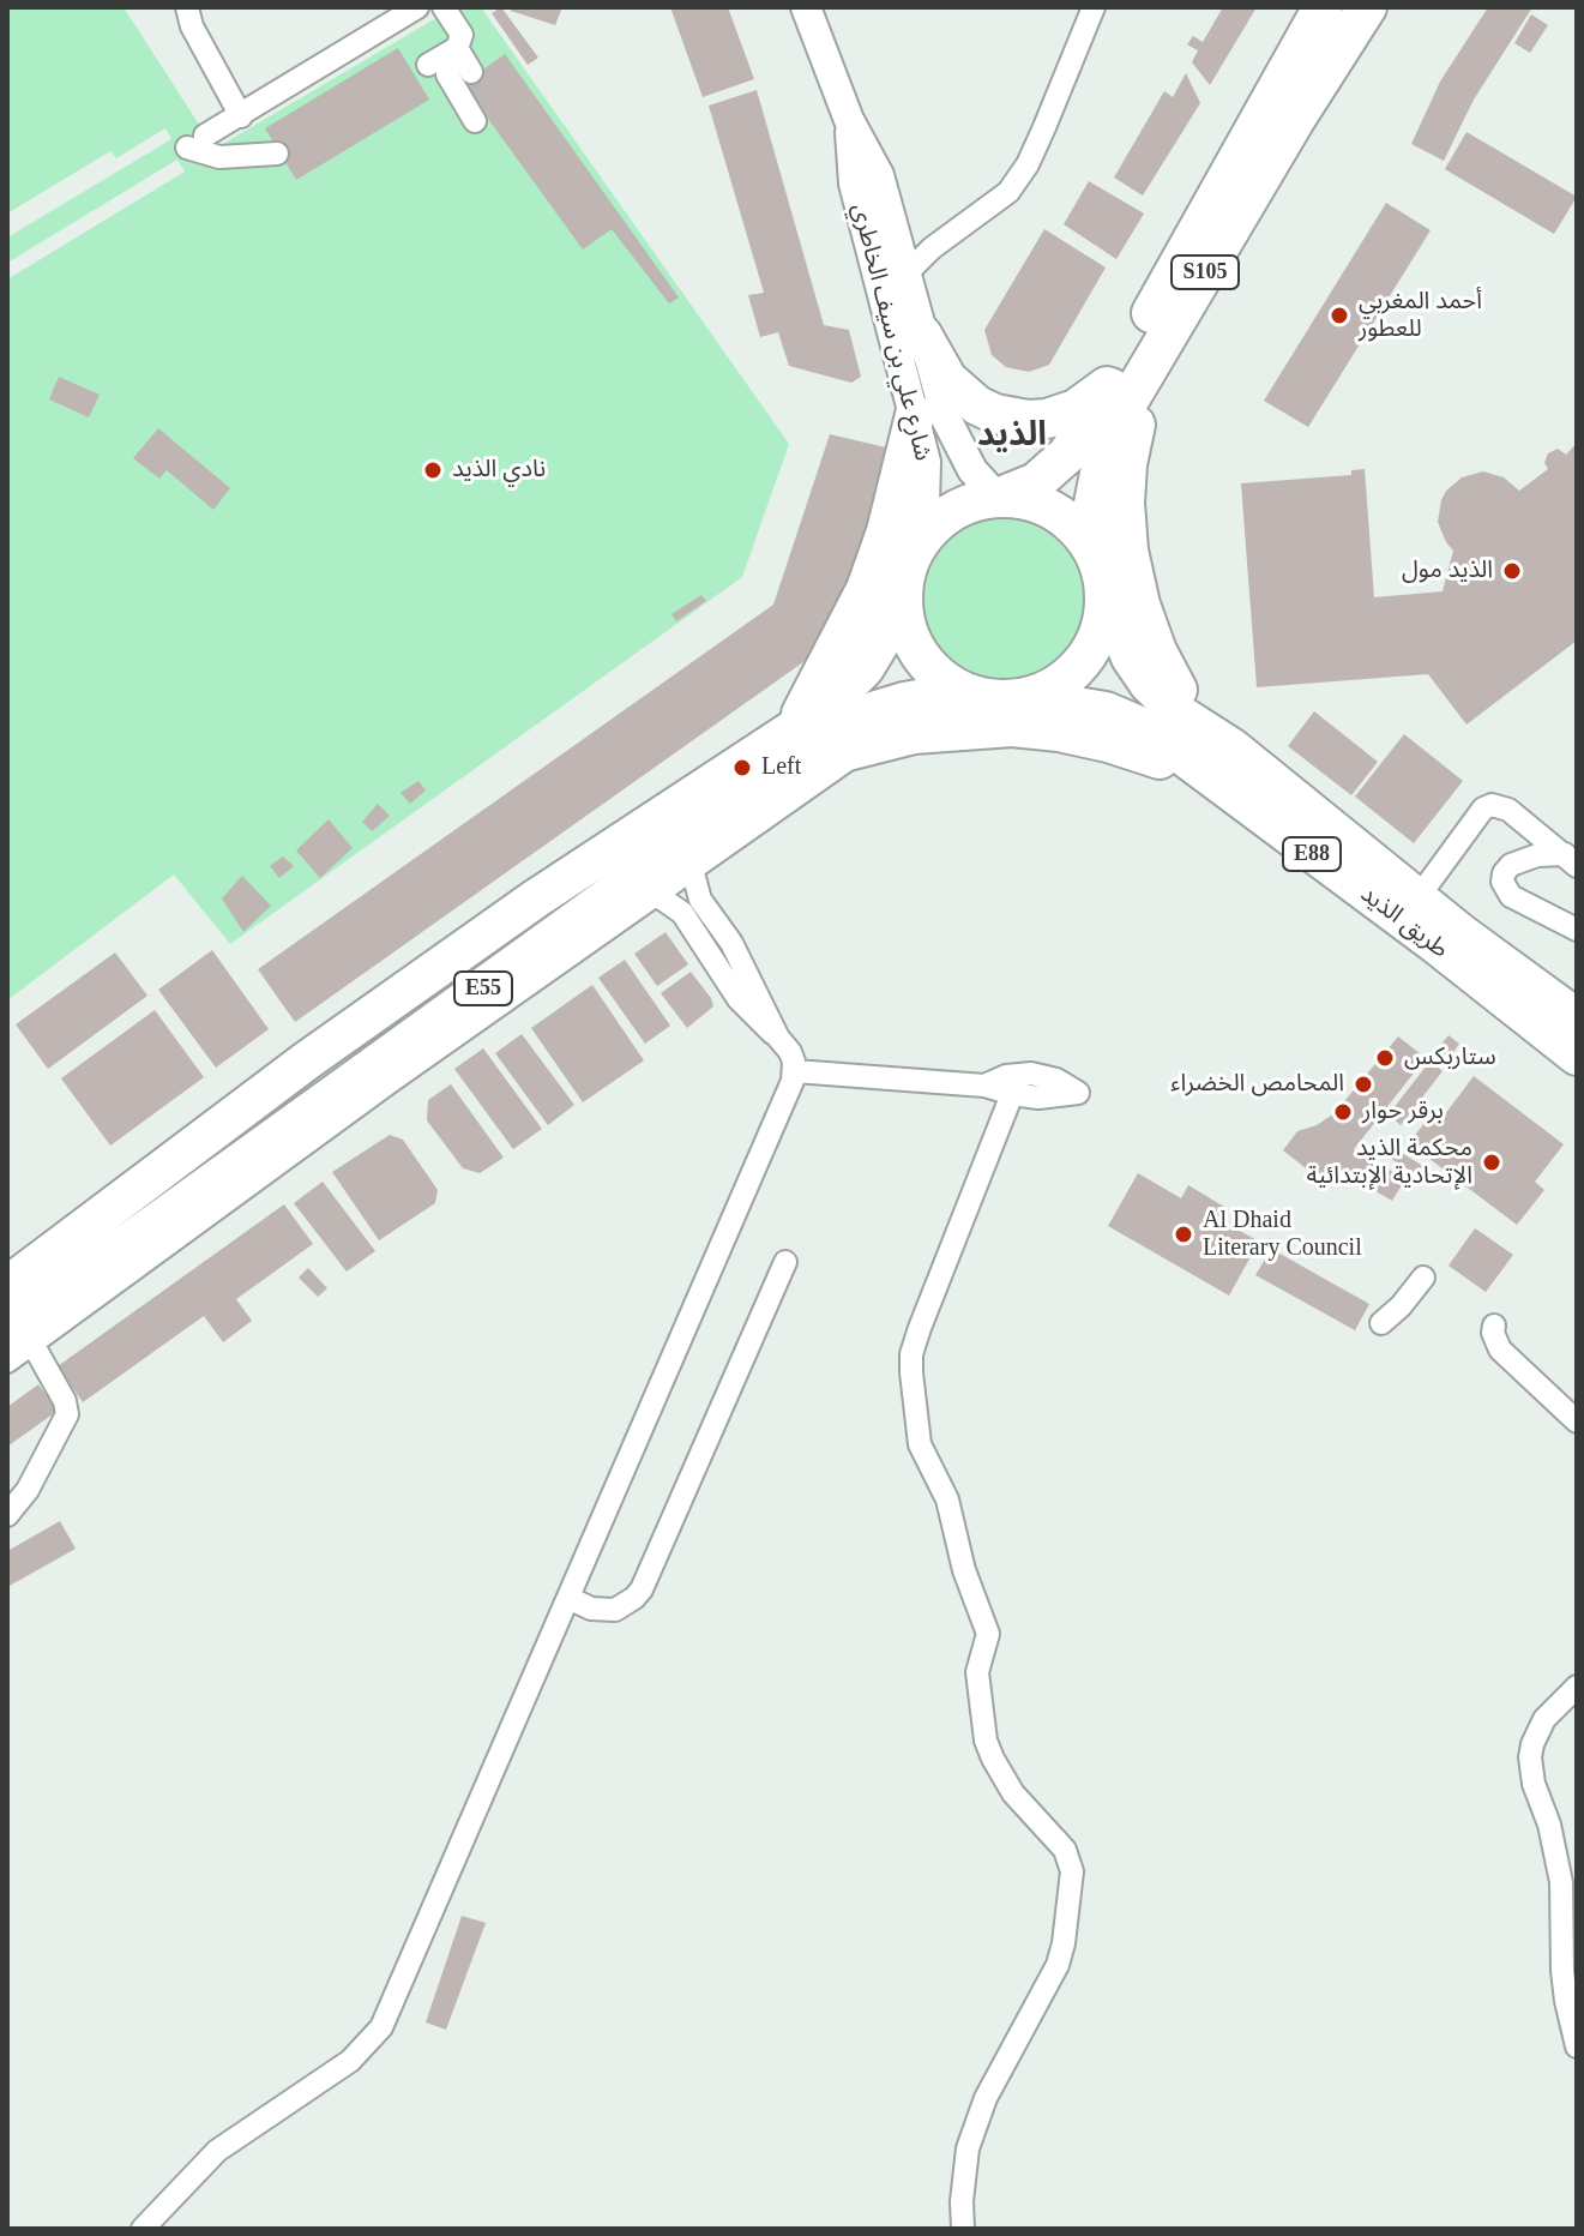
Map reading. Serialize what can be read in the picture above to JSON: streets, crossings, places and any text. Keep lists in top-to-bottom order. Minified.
{"streets":{"highway":["S105","E88","طريق الذيد","E55"],"street":["شارع علي بن سيف الخاطري"]},"crossings":[["S105","شارع علي بن سيف الخاطري"],["S105","E88"],["S105","طريق الذيد"],["S105","E55"],["شارع علي بن سيف الخاطري","E88"],["شارع علي بن سيف الخاطري","طريق الذيد"],["شارع علي بن سيف الخاطري","E55"],["E88","طريق الذيد"],["E88","E55"],["طريق الذيد","E55"]],"districts":["الذيد"],"places":["أحمد المغربي للعطور","نادي الذيد","الذيد مول","Left","ستاربكس","المحامص الخضراء","برقر حوار","محكمة الذيد الإتحادية الإبتدائية","Al Dhaid Literary Council"]}
